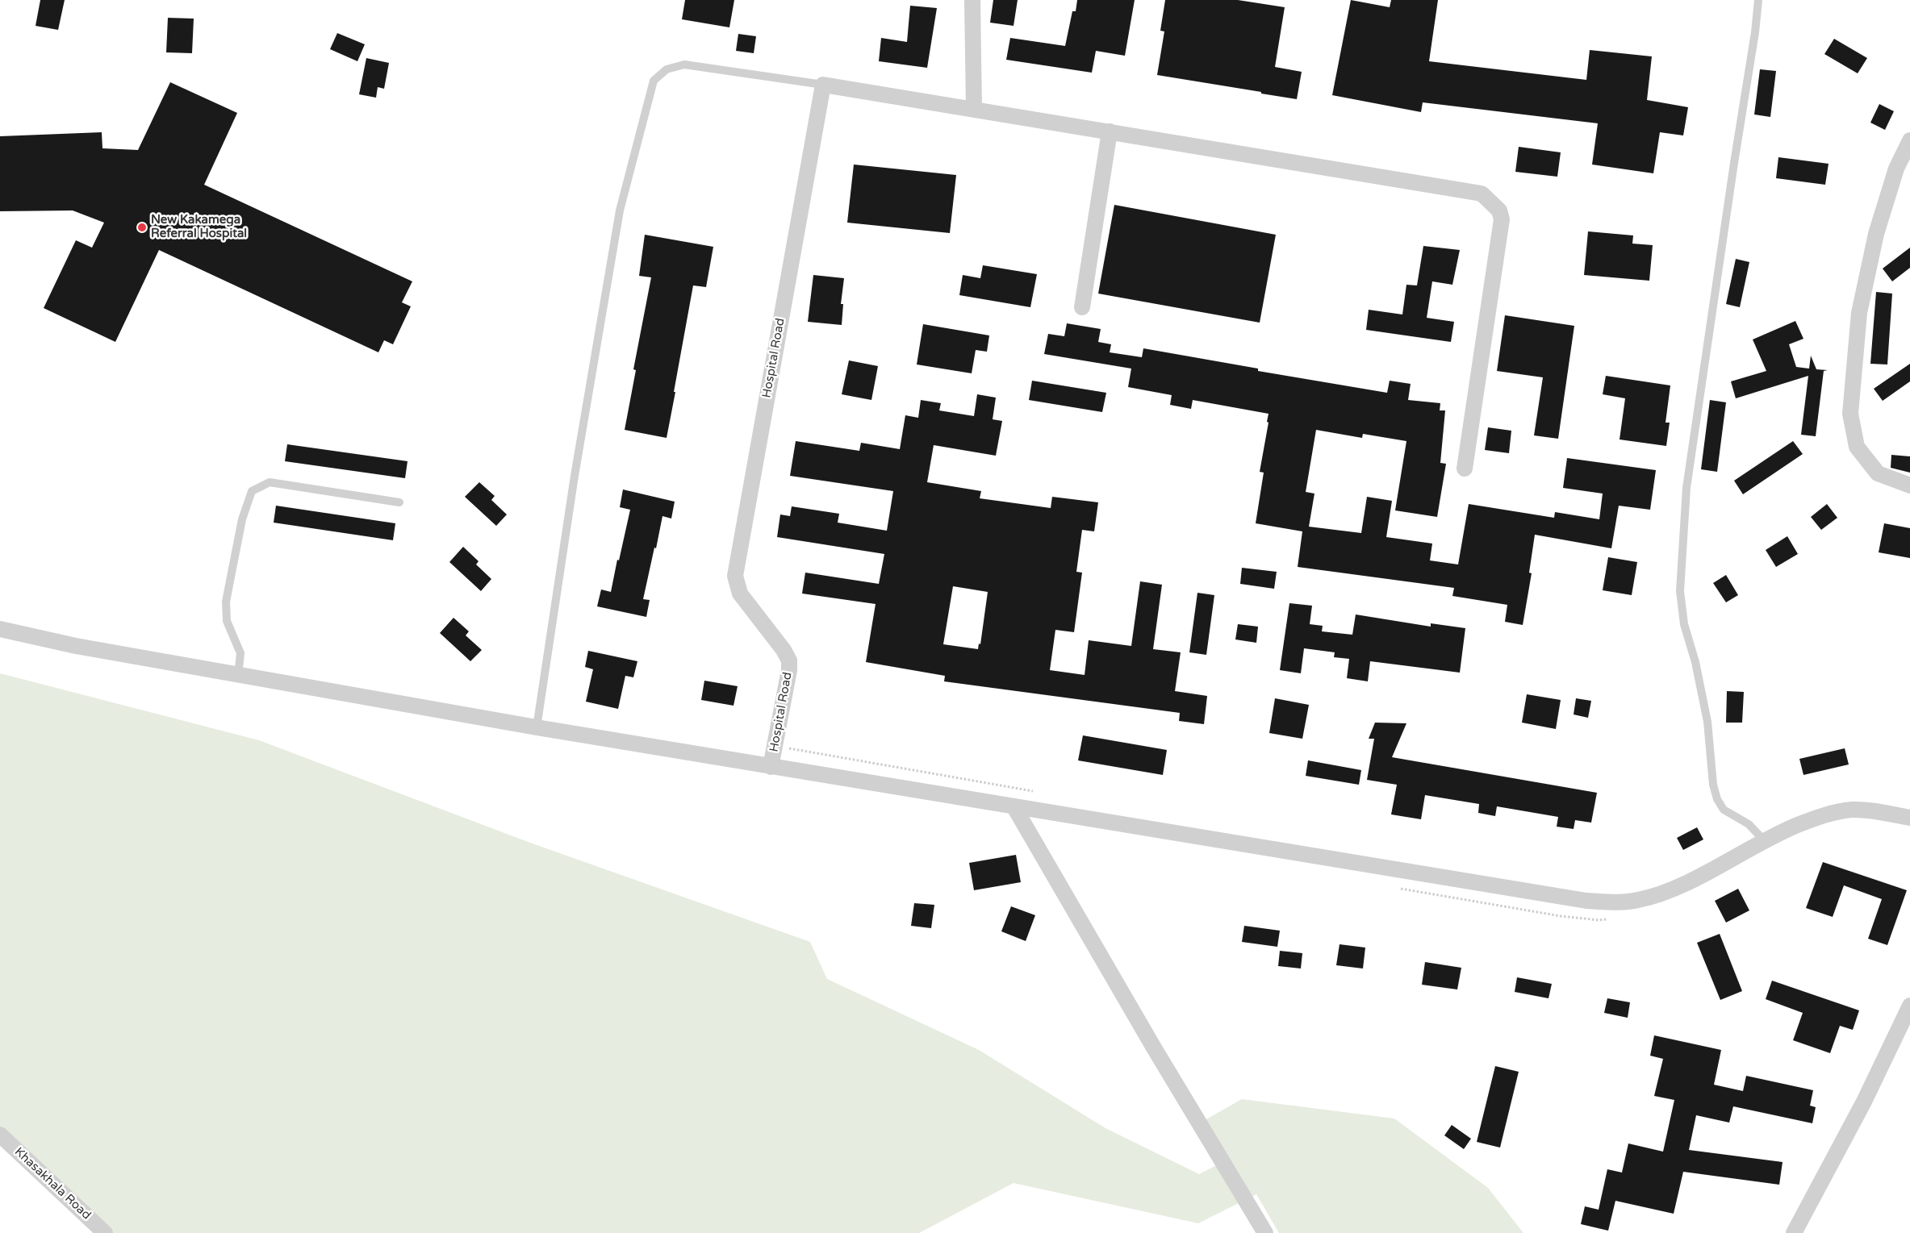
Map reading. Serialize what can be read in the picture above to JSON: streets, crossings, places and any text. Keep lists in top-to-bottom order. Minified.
{"streets":{"street":["Hospital Road","Khasakhala Road"]},"places":["New Kakamega Referral Hospital"]}
